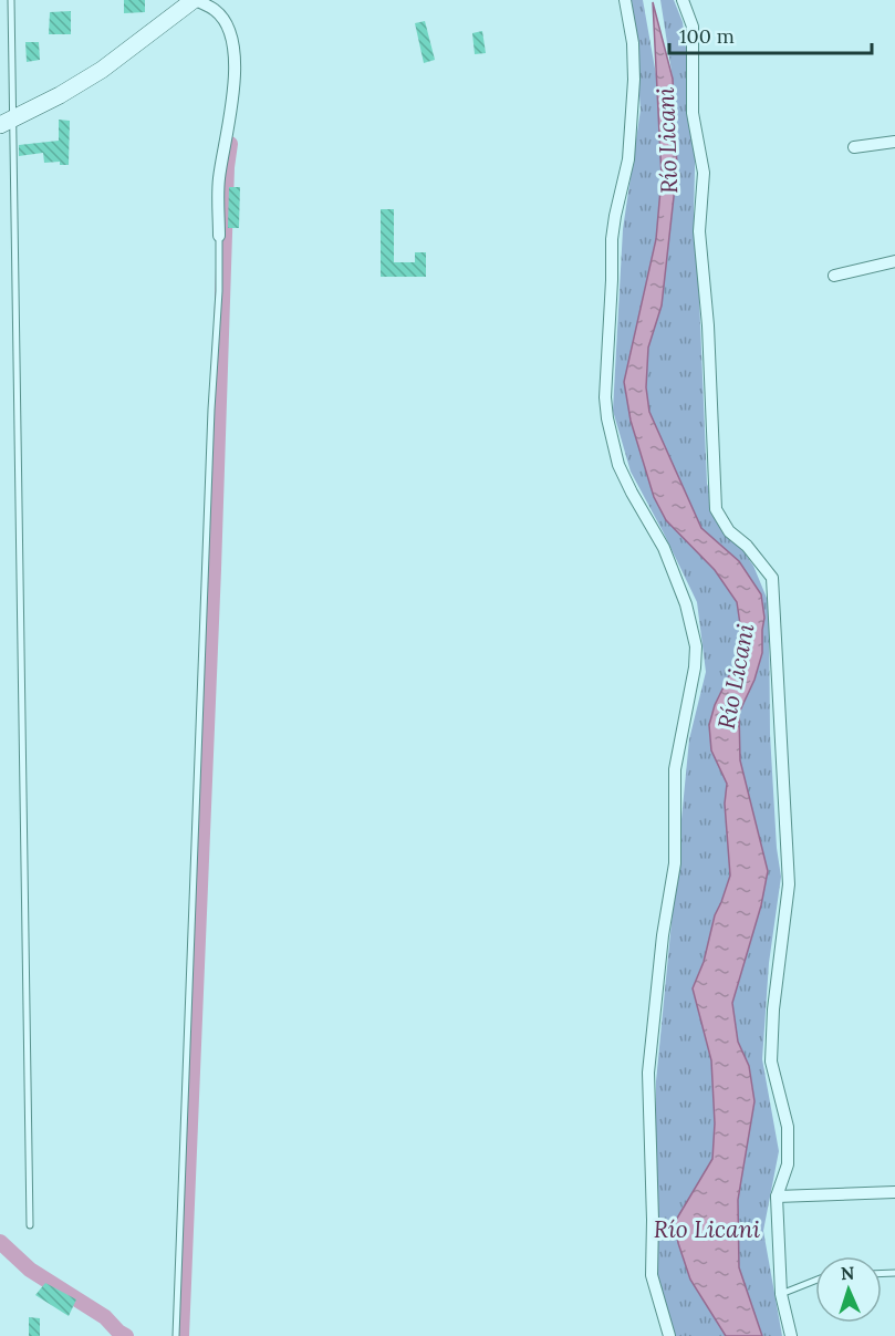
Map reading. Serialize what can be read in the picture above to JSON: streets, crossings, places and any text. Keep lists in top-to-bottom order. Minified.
{"water":["Río Licani"],"scale_bar":"100 m","north":"top"}
